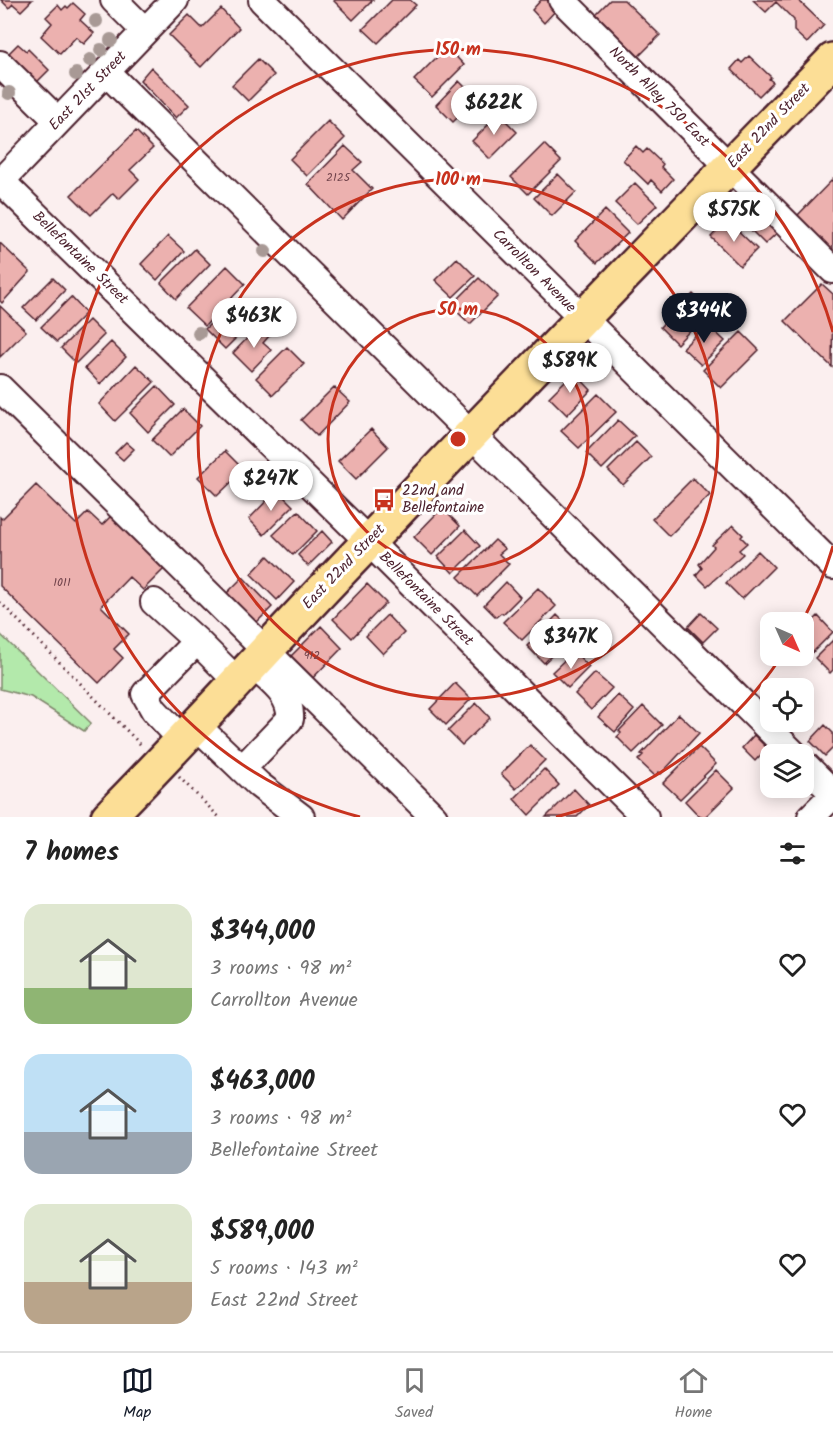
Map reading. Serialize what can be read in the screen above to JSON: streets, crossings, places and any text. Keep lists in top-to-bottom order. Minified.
{"streets":{"main road":["East 22nd Street"],"street":["East 21st Street","North Alley 750 East","Bellefontaine Street","Carrollton Avenue"]},"crossings":[["East 21st Street","Bellefontaine Street"],["North Alley 750 East","East 22nd Street"],["East 22nd Street","Bellefontaine Street"],["East 22nd Street","Carrollton Avenue"]],"places":{"bus stop":["22nd and Bellefontaine"]},"house_numbers":["2125","1011","912"],"north":"bottom right","page":{"price":["$622K","$575K","$344K","$463K","$589K","$247K","$347K"],"heading":"7 homes","list":[{"name":"$344,000","note":"3 rooms · 98 m² · Carrollton Avenue"},{"name":"$463,000","note":"3 rooms · 98 m² · Bellefontaine Street"},{"name":"$589,000","note":"5 rooms · 143 m² · East 22nd Street"}],"tabs":["Map","Saved","Home"]},"rings":["150 m","100 m","50 m"]}
